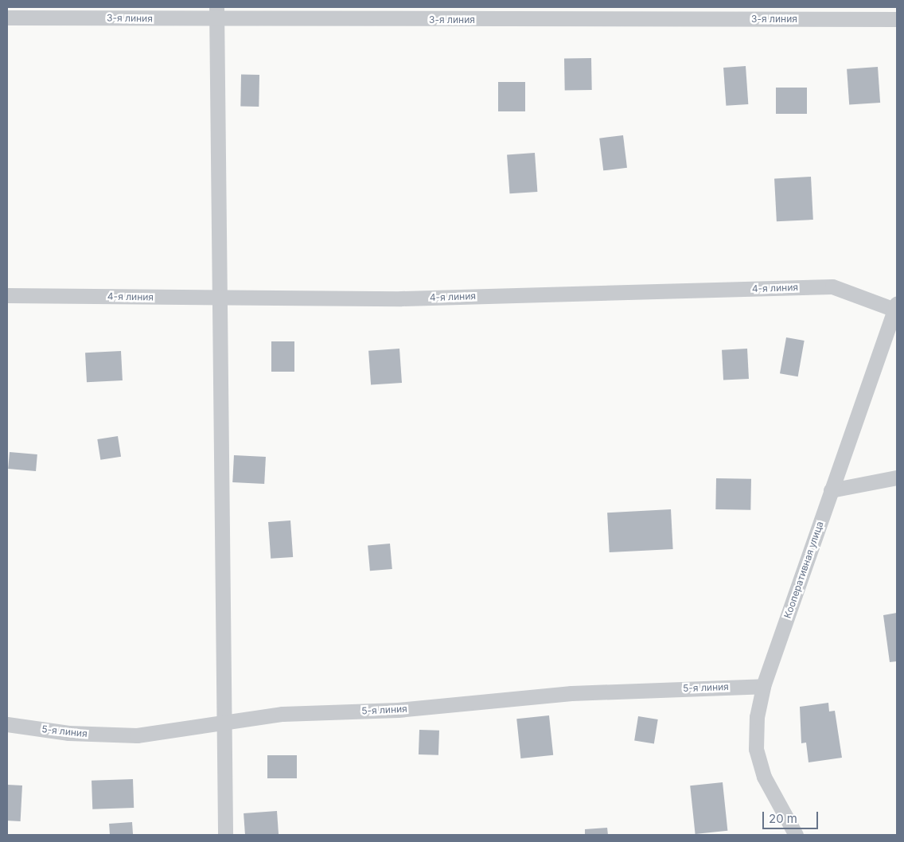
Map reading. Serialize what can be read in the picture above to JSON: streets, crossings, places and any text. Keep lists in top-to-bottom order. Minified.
{"streets":{"street":["3-я линия","4-я линия","Кооперативная улица","5-я линия"]},"crossings":[["4-я линия","Кооперативная улица"],["Кооперативная улица","5-я линия"]],"scale_bar":"20 m"}
